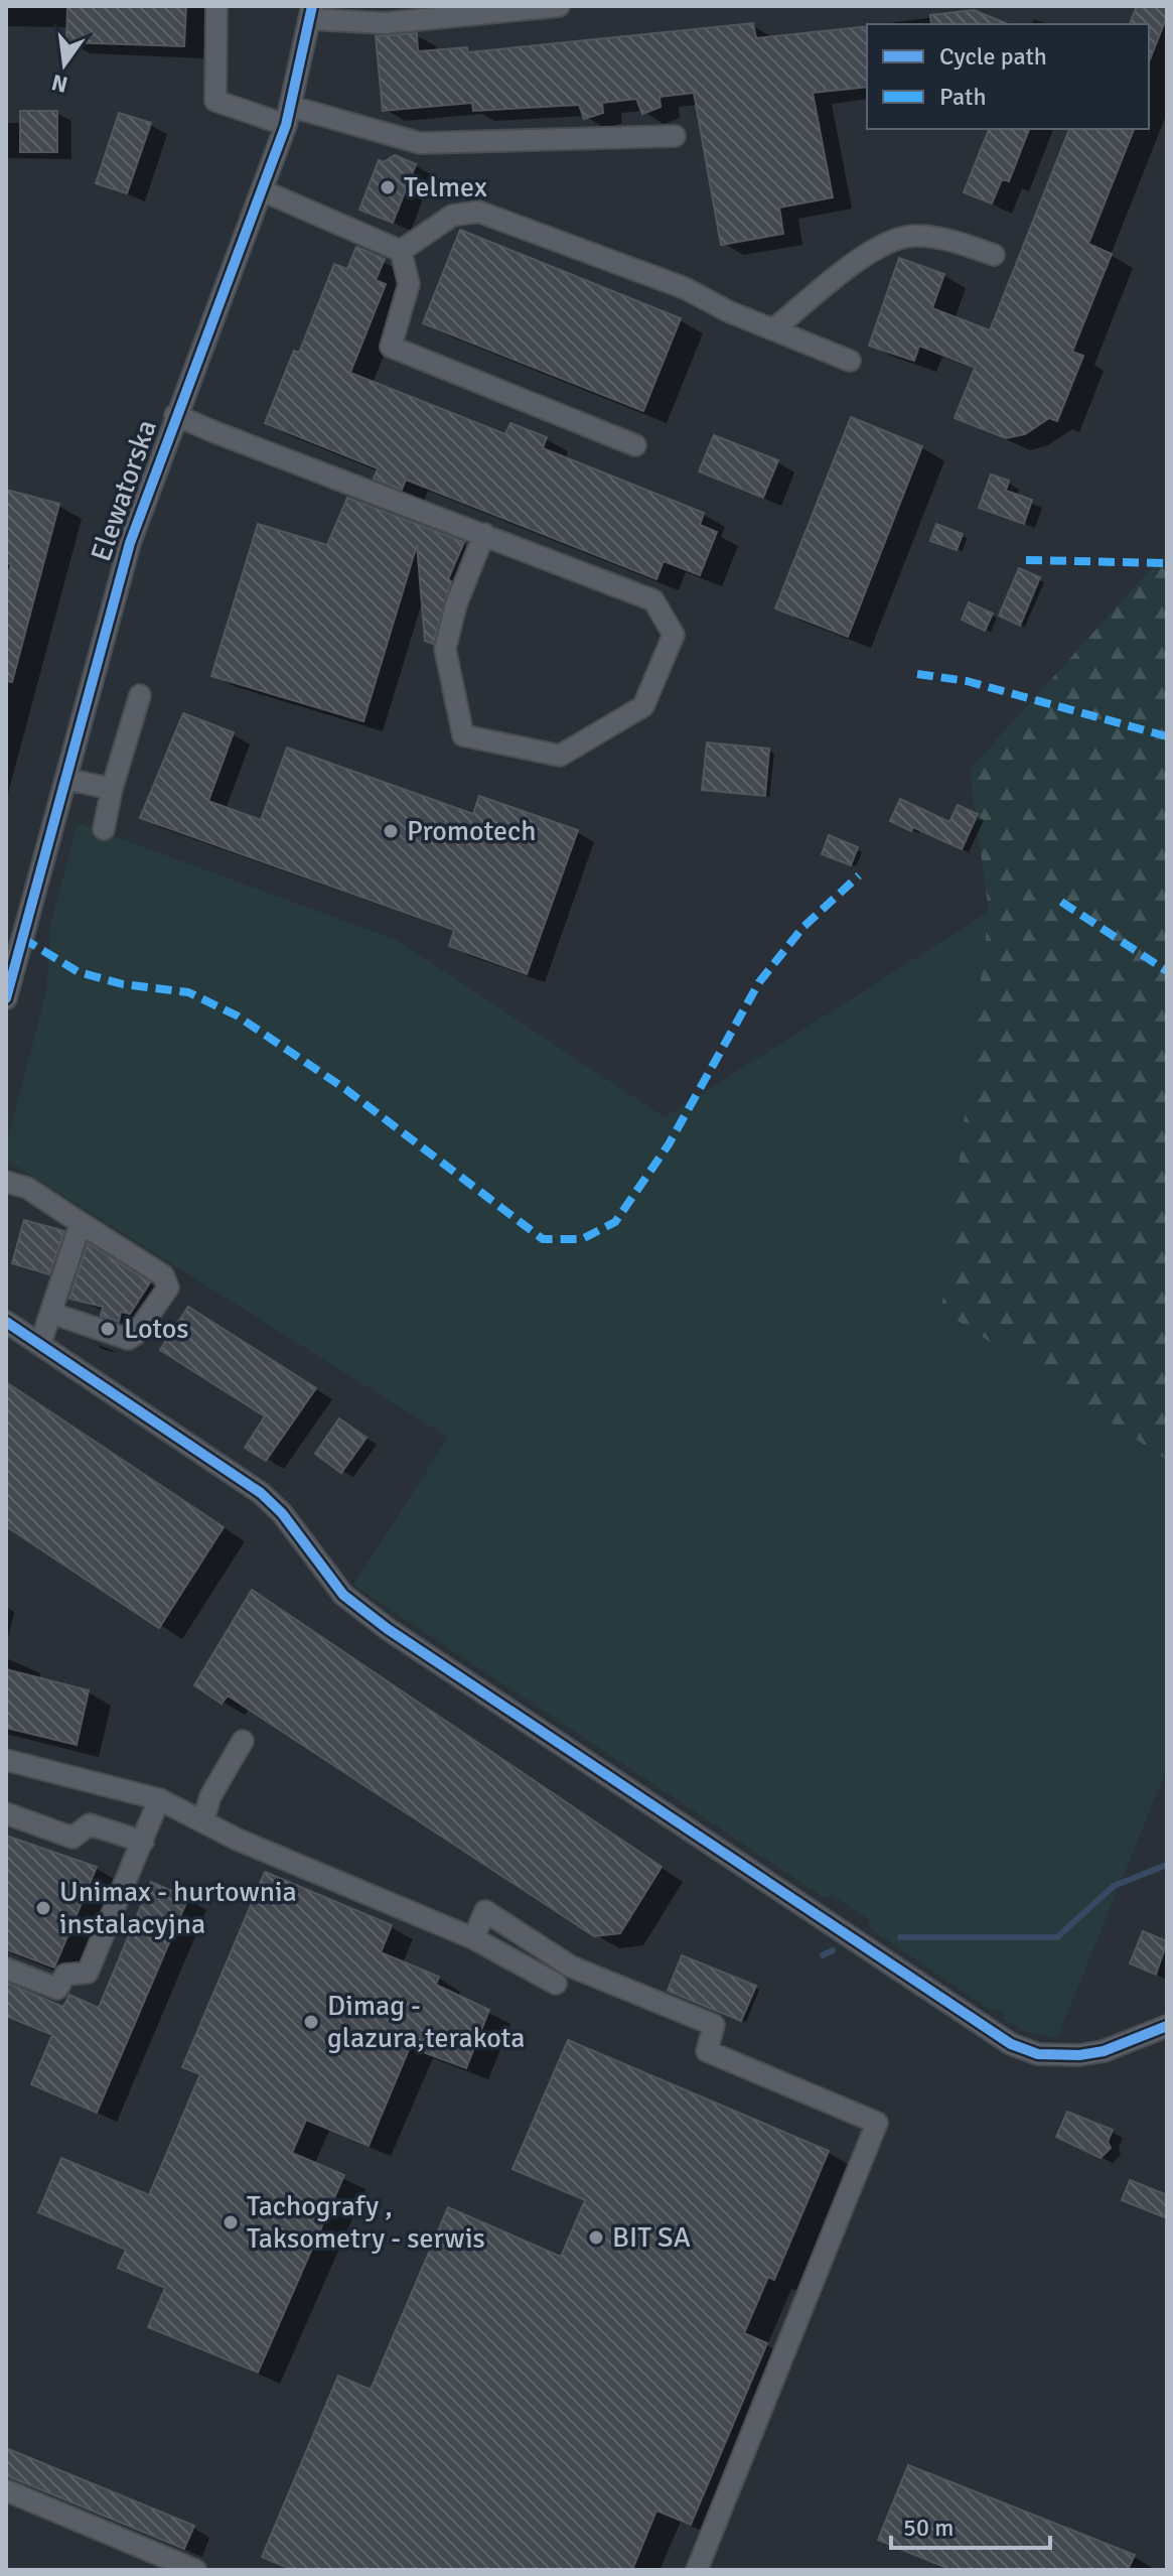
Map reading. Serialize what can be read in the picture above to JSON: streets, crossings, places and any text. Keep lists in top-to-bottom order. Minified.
{"streets":{"street":["Elewatorska"]},"places":["Telmex","Promotech","Lotos","Unimax - hurtownia instalacyjna","Dimag - glazura,terakota","Tachografy , Taksometry - serwis","BIT SA"],"legend":["Cycle path","Path"],"scale_bar":"50 m","north":"bottom"}
